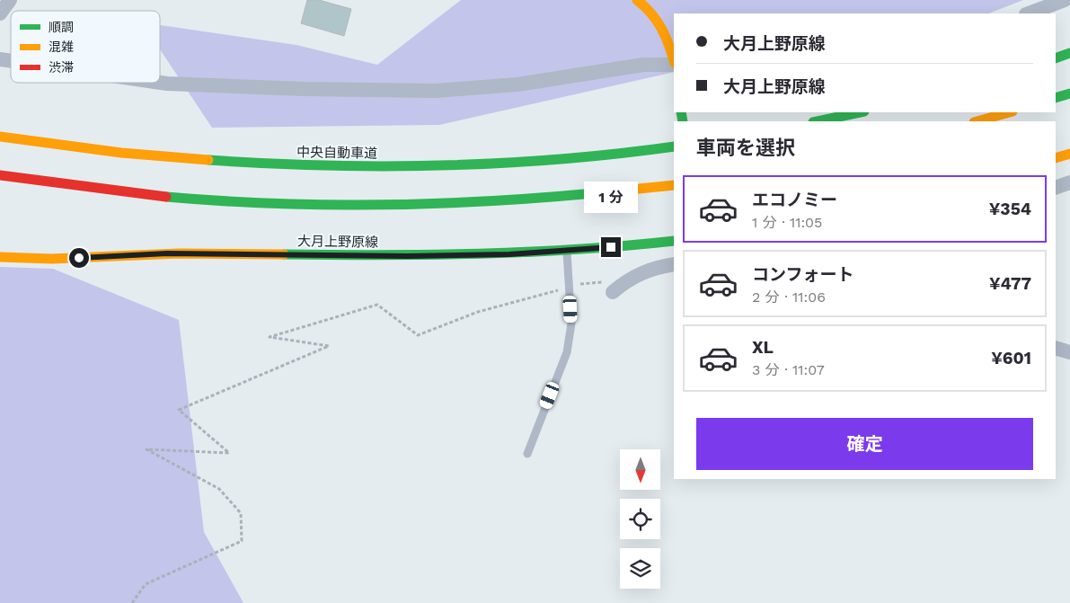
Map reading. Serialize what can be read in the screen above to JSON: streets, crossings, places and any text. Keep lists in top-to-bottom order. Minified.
{"streets":{"main road":["中央自動車道","大月上野原線"]},"legend":["順調","混雑","渋滞"],"north":"bottom","page":{"banner":["大月上野原線","大月上野原線"],"heading":"車両を選択","list":[{"name":"エコノミー","note":"1 分 · 11:05","value":"¥354"},{"name":"コンフォート","note":"2 分 · 11:06","value":"¥477"},{"name":"XL","note":"3 分 · 11:07","value":"¥601"}],"bubble":"1 分","buttons":"確定"}}
